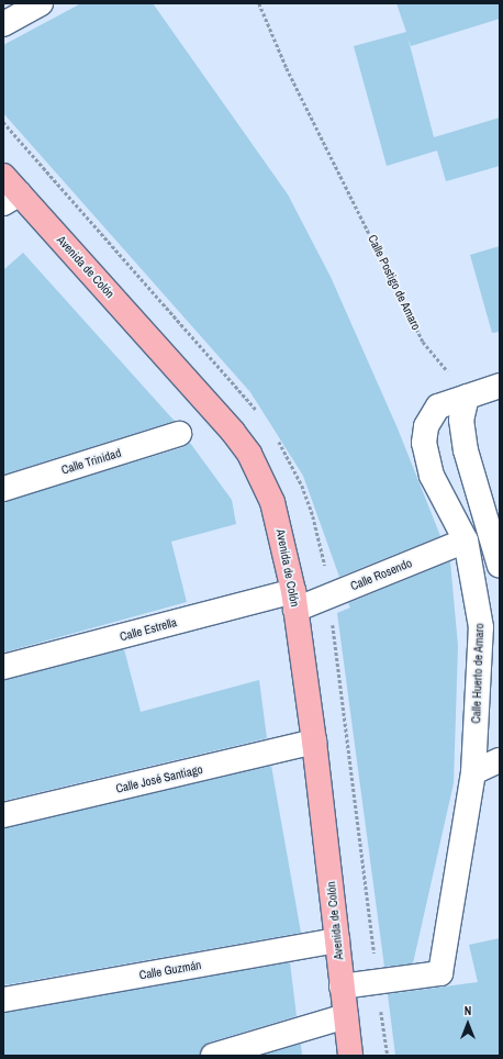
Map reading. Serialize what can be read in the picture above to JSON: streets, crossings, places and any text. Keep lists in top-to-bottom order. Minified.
{"streets":{"main road":["Avenida de Colón"],"street":["Calle Trinidad","Calle Rosendo","Calle Estrella","Calle Huerto de Amaro","Calle José Santiago","Calle Guzmán"],"path":["Calle Postigo de Amaro"]},"crossings":[["Avenida de Colón","Calle Rosendo"],["Avenida de Colón","Calle Estrella"],["Avenida de Colón","Calle Huerto de Amaro"],["Avenida de Colón","Calle José Santiago"],["Avenida de Colón","Calle Guzmán"],["Calle Postigo de Amaro","Calle Huerto de Amaro"],["Calle Rosendo","Calle Estrella"],["Calle Rosendo","Calle Huerto de Amaro"]],"north":"top"}
